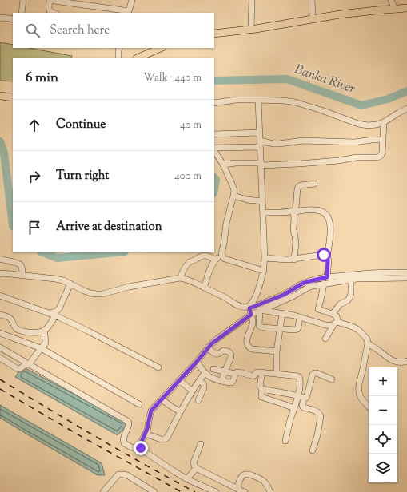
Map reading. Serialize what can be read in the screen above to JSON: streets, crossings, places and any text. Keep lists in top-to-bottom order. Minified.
{"water":["Banka River"],"page":{"search":"Search here","heading":["6 min","Walk · 440 m"],"list":[["Continue","40 m"],["Turn right","400 m"],"Arrive at destination"],"map_buttons":["+","−"]}}
